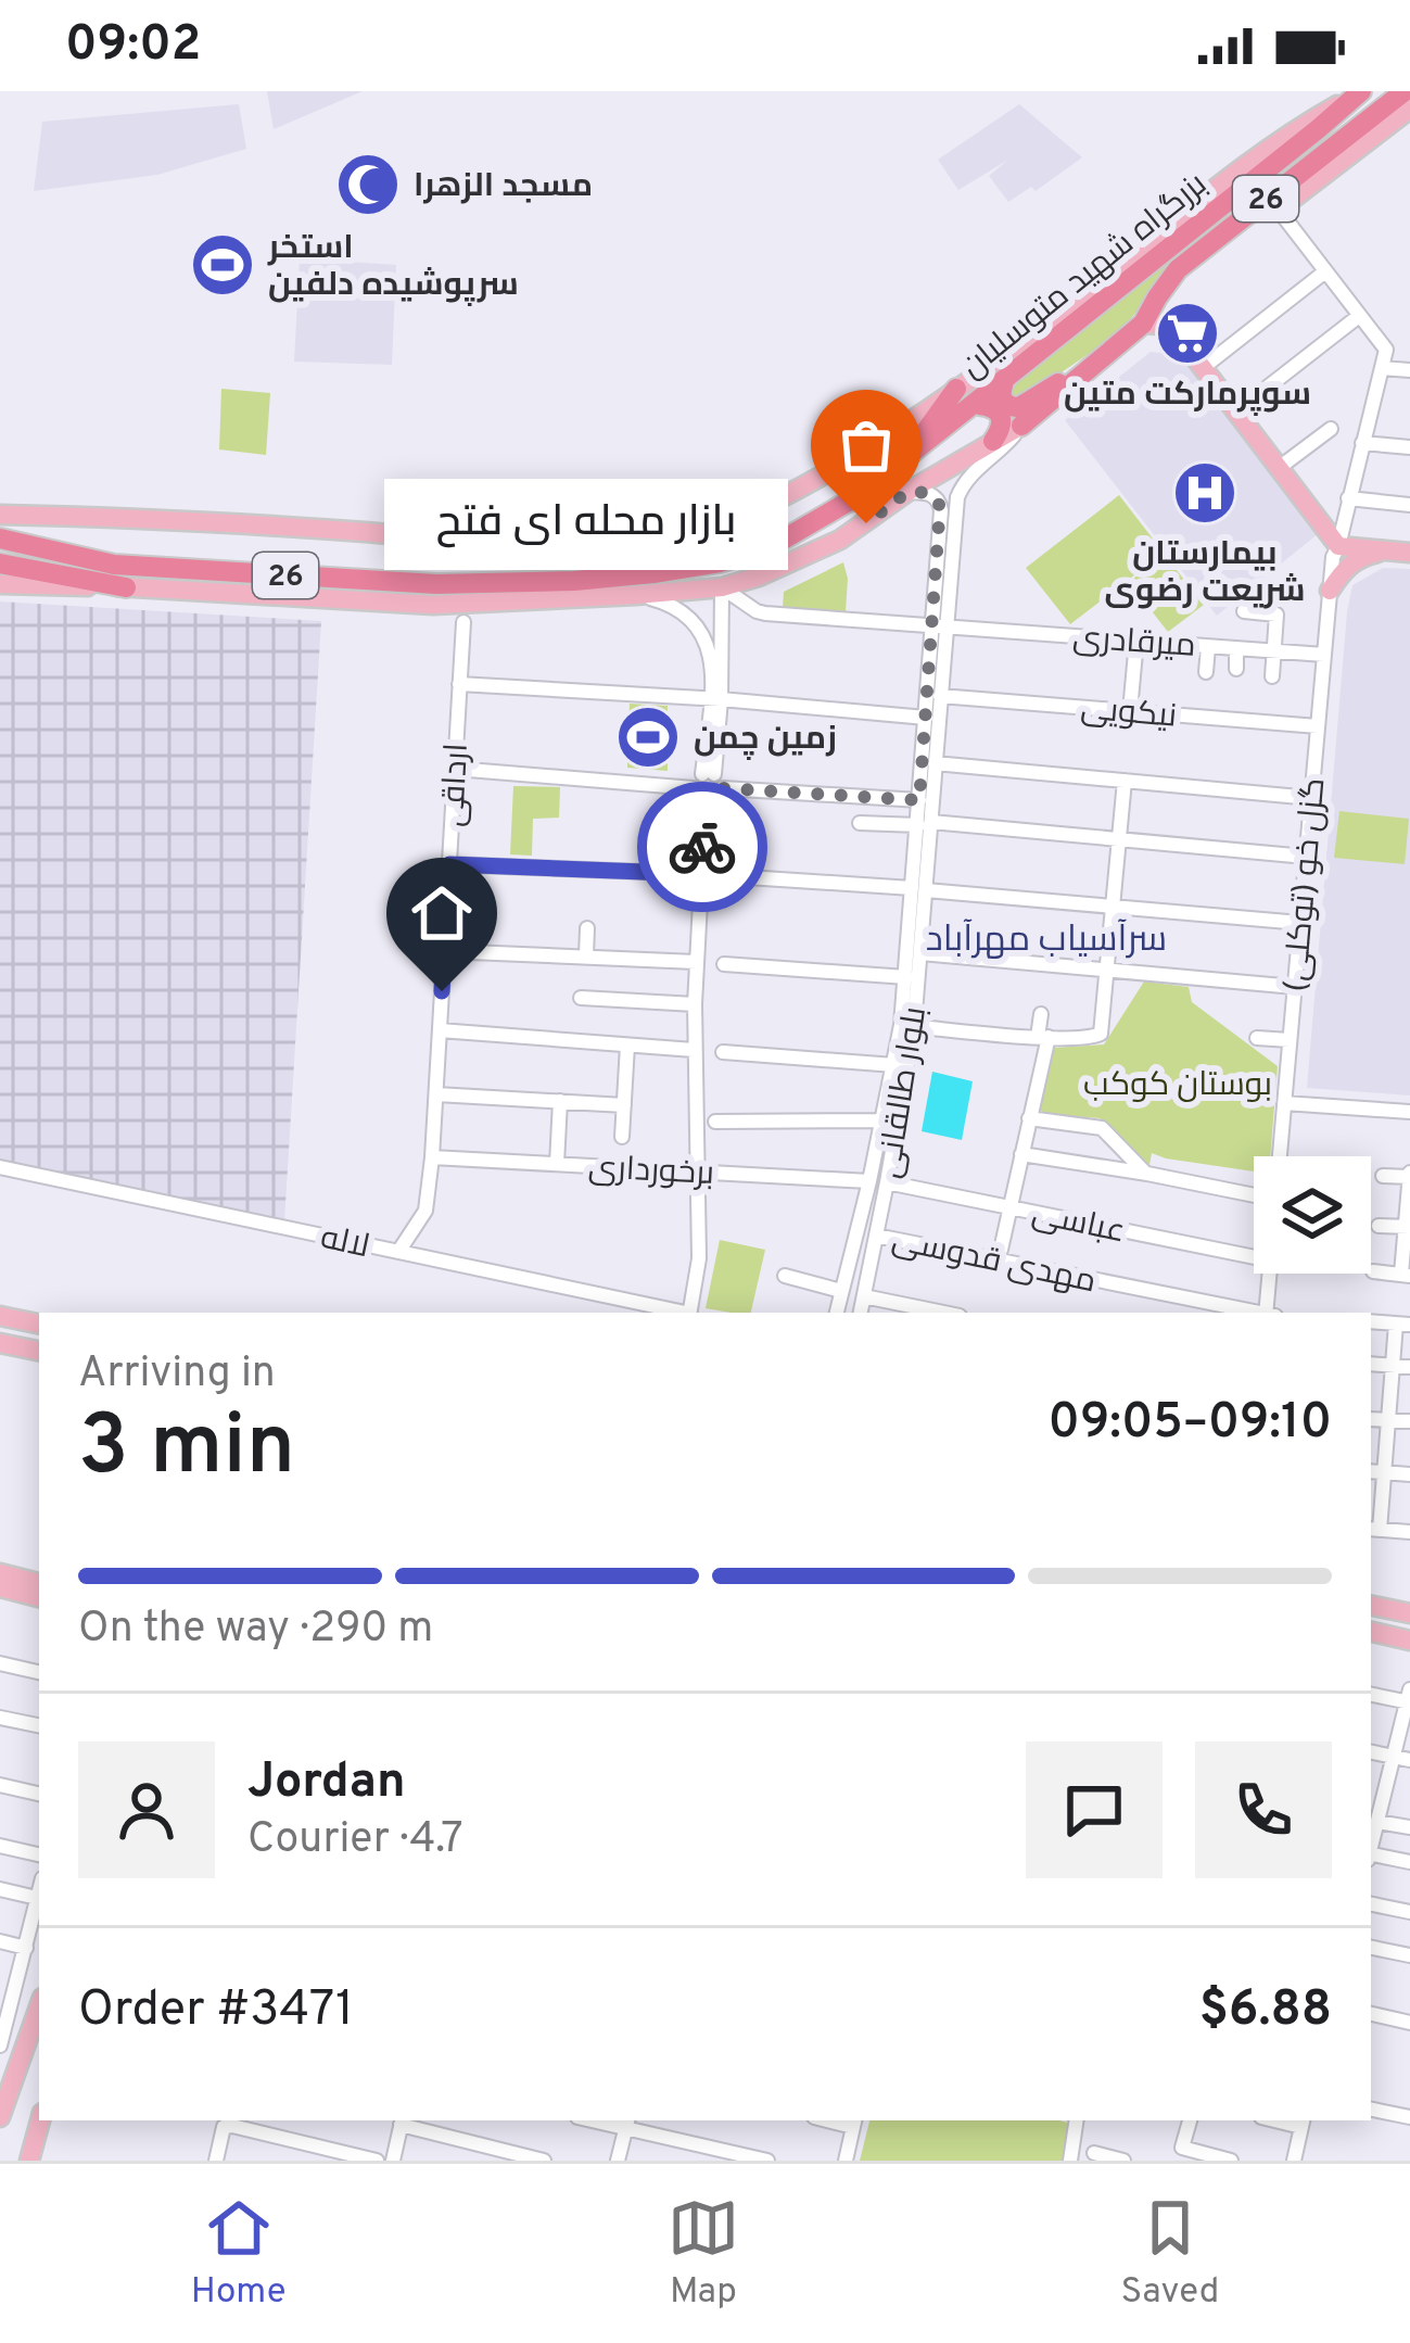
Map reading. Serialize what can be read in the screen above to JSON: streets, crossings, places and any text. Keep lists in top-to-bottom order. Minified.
{"streets":{"highway":["26","بزرگراه شهید متوسلیان"],"street":["میرقادری","نیکویی","ارداقی","گزل خو (توکلی)","بلوار طالقانی","برخورداری","عباسی","لاله","مهدی قدوسی"]},"crossings":[["بزرگراه شهید متوسلیان","بلوار طالقانی"],["میرقادری","گزل خو (توکلی)"],["میرقادری","بلوار طالقانی"],["نیکویی","گزل خو (توکلی)"],["نیکویی","بلوار طالقانی"],["ارداقی","برخورداری"],["ارداقی","لاله"],["بلوار طالقانی","برخورداری"],["بلوار طالقانی","عباسی"],["بلوار طالقانی","مهدی قدوسی"]],"districts":["سرآسیاب مهرآباد"],"parks":["بوستان کوکب"],"places":{"mosque":["مسجد الزهرا"],"sports":["استخر سرپوشیده دلفین","زمین چمن"],"supermarket":["سوپرمارکت متین"],"hospital":["بیمارستان شریعت رضوی"],"other":["بازار محله ای فتح"]},"page":{"status":"09:02","bubble":"بازار محله ای فتح","heading":["3 min","Arriving in","09:05–09:10"],"panel":["Jordan","Courier · 4.7","Order #3471","$6.88"],"bar":"On the way · 290 m","tabs":["Home","Map","Saved"]}}
